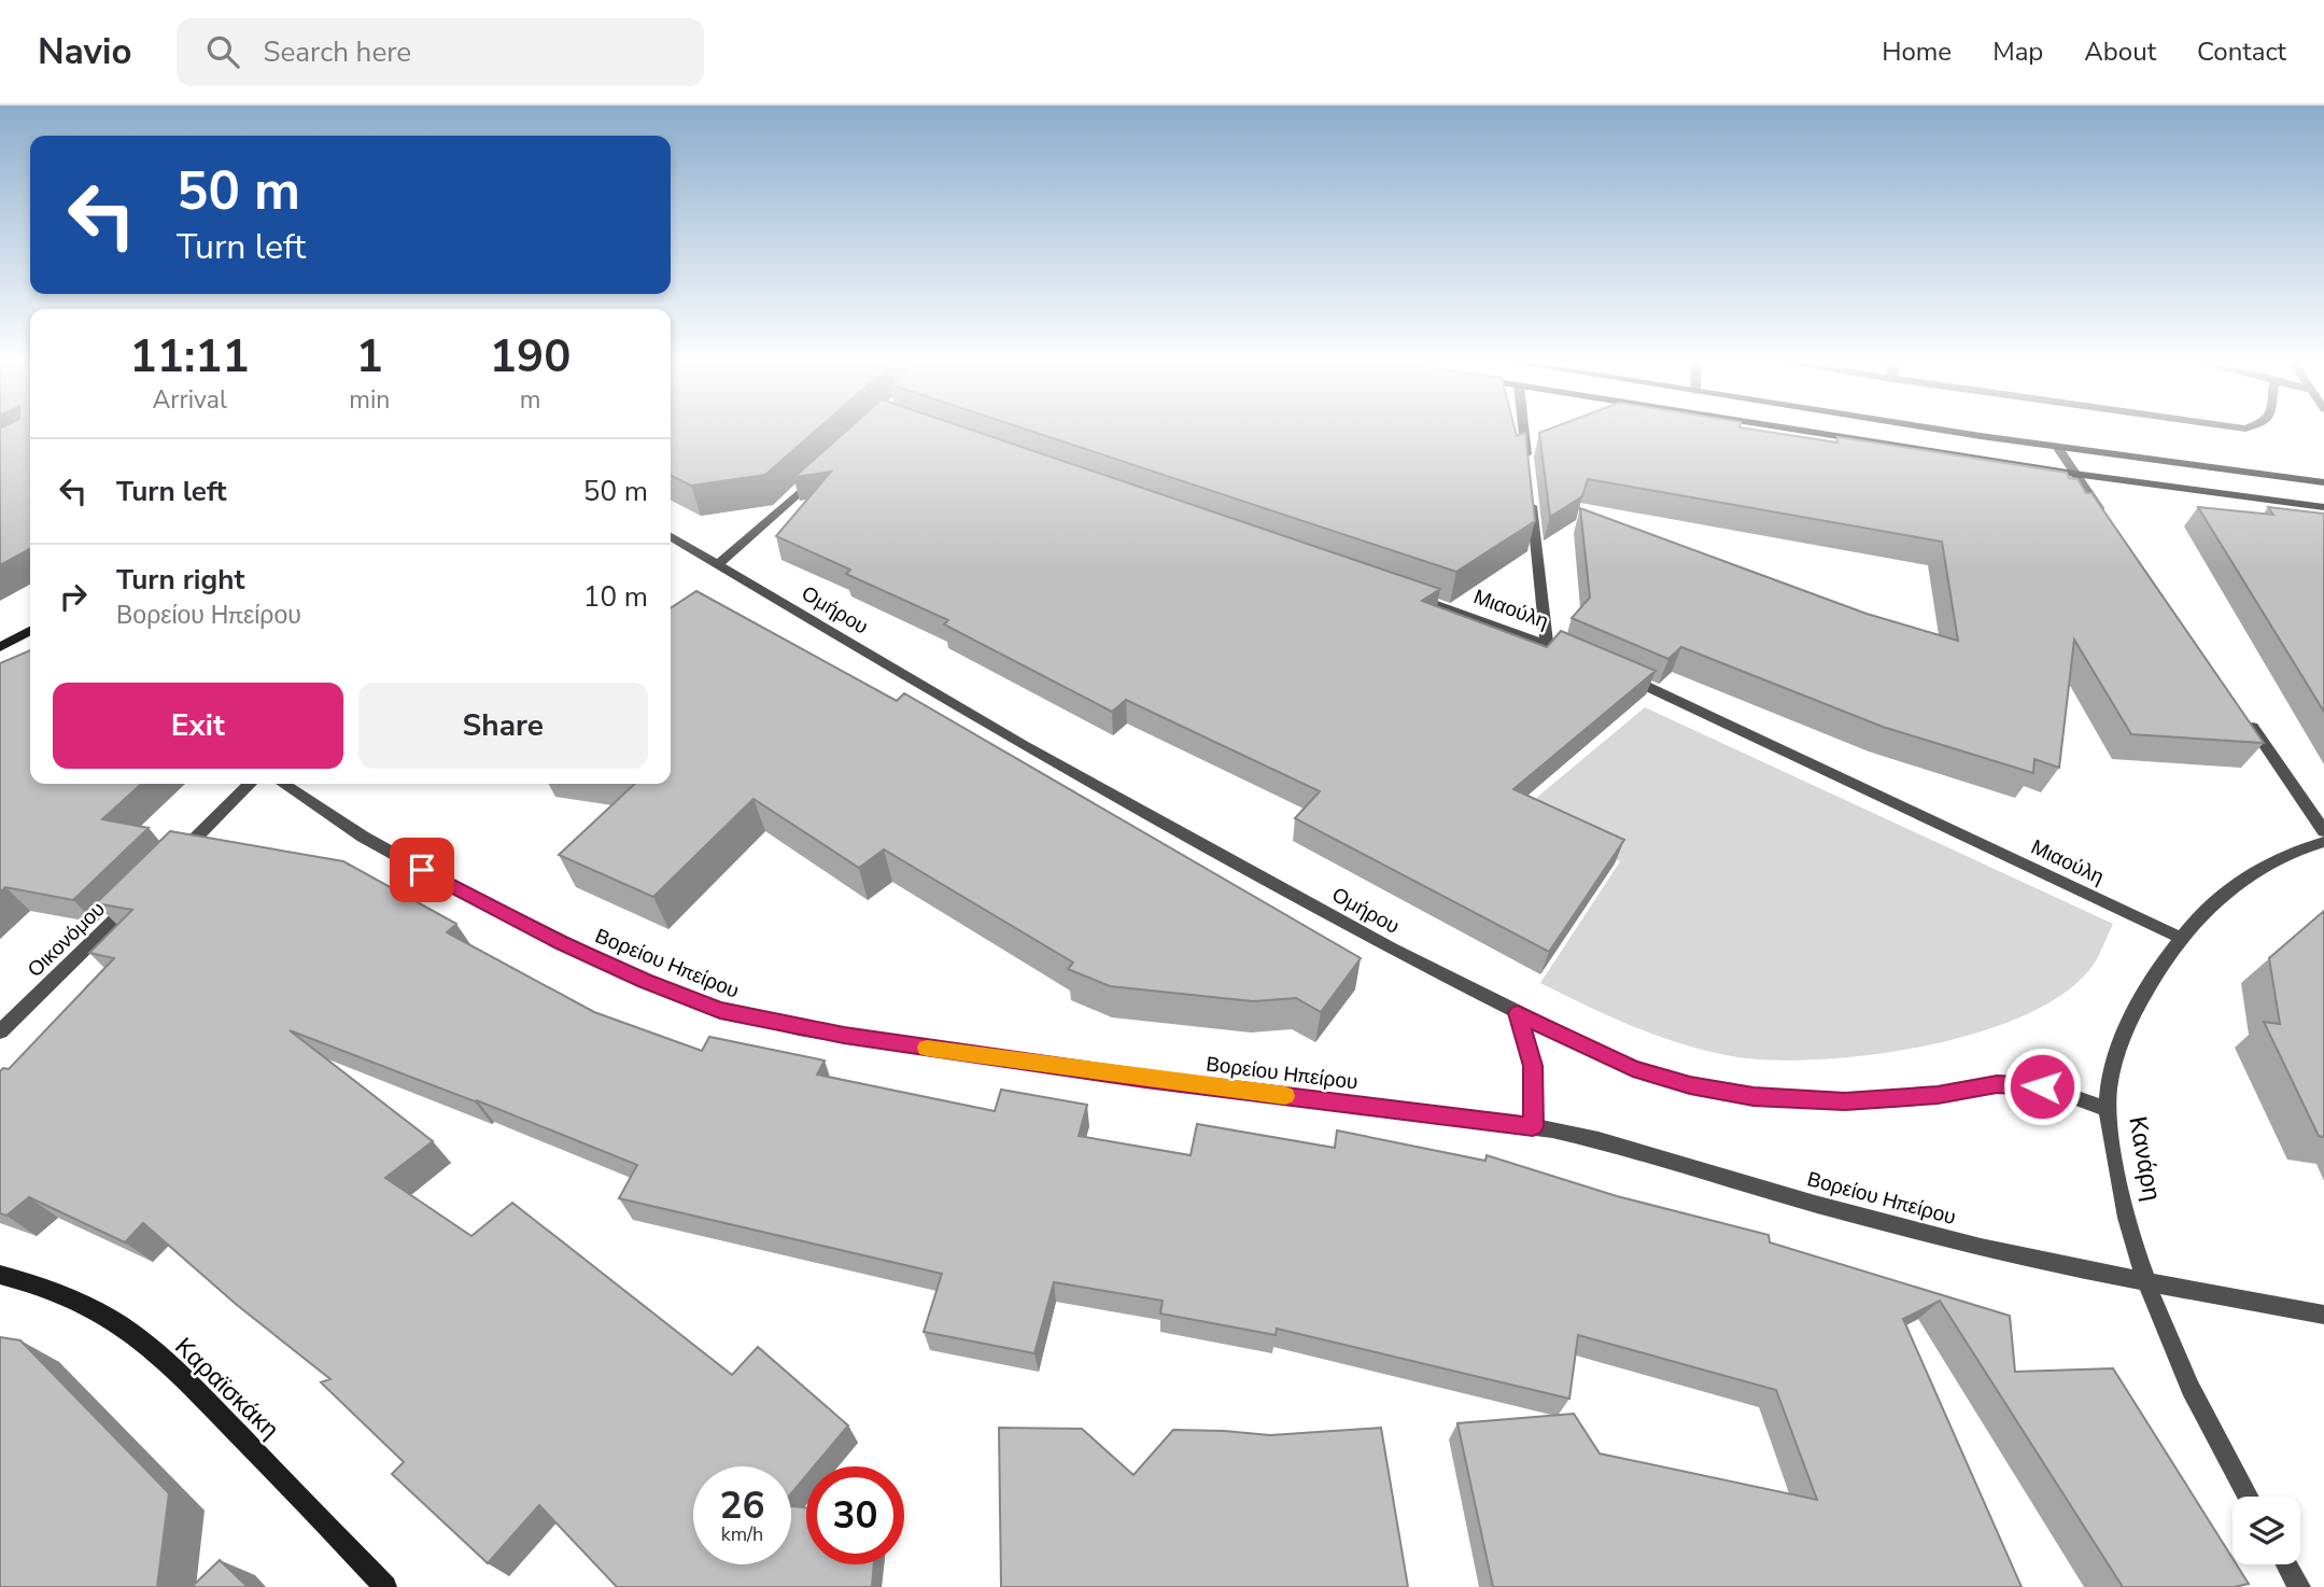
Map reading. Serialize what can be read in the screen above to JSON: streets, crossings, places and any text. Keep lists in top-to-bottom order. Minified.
{"streets":{"main road":["Καραϊσκάκη"],"street":["Μιαούλη","Ομήρου","Οικονόμου","Βορείου Ηπείρου","Κανάρη"]},"crossings":[["Μιαούλη","Κανάρη"],["Ομήρου","Κανάρη"],["Βορείου Ηπείρου","Κανάρη"]],"page":{"header":"Navio","search":"Search here","nav":["Home","Map","About","Contact"],"turn":["50 m","Turn left"],"eta":["11:11","Arrival","1","min","190","m"],"list":[{"name":"Turn left","value":"50 m"},{"name":"Turn right","note":"Βορείου Ηπείρου","value":"10 m"}],"buttons":["Exit","Share"],"speed":"26 km/h","limit":"30"}}
